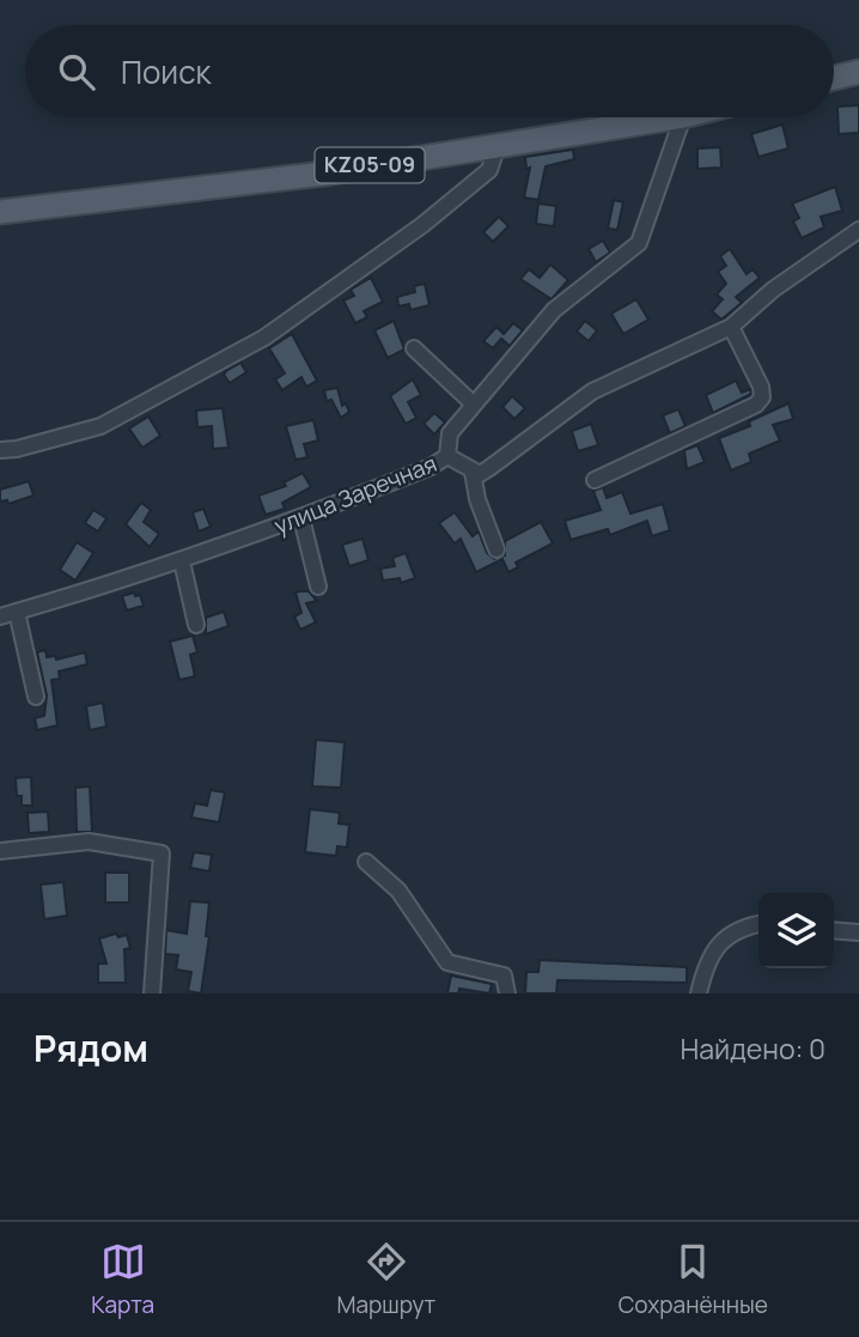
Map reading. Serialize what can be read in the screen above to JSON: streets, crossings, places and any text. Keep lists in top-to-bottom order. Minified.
{"streets":{"main road":["KZ05-09"],"street":["улица Заречная"]},"page":{"search":"Поиск","heading":["Рядом","Найдено: 0"],"nav":["Карта","Маршрут","Сохранённые"]}}
